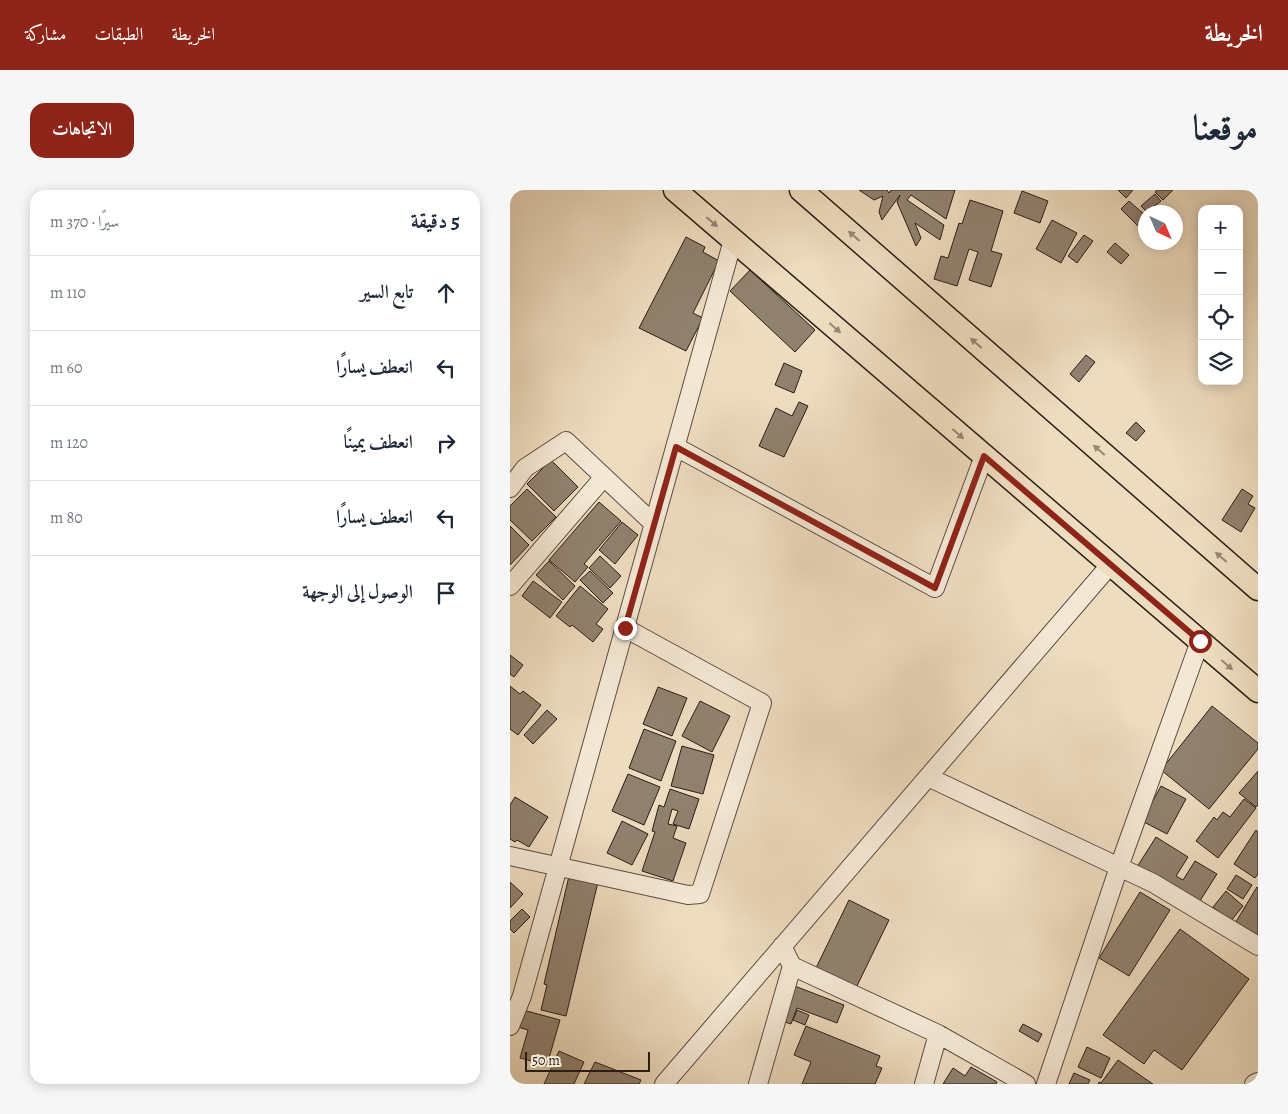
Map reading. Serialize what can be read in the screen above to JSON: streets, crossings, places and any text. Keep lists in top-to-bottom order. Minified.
{"scale_bar":"50 m","north":"bottom right","page":{"header":"الخريطة","nav":["الخريطة","الطبقات","مشاركة"],"title":"موقعنا","buttons":"الاتجاهات","heading":["5 دقيقة","سيرًا · 370 m"],"map_buttons":["+","−"],"list":[["تابع السير","110 m"],["انعطف يسارًا","60 m"],["انعطف يمينًا","120 m"],["انعطف يسارًا","80 m"],"الوصول إلى الوجهة"],"scale":"50 m"}}
